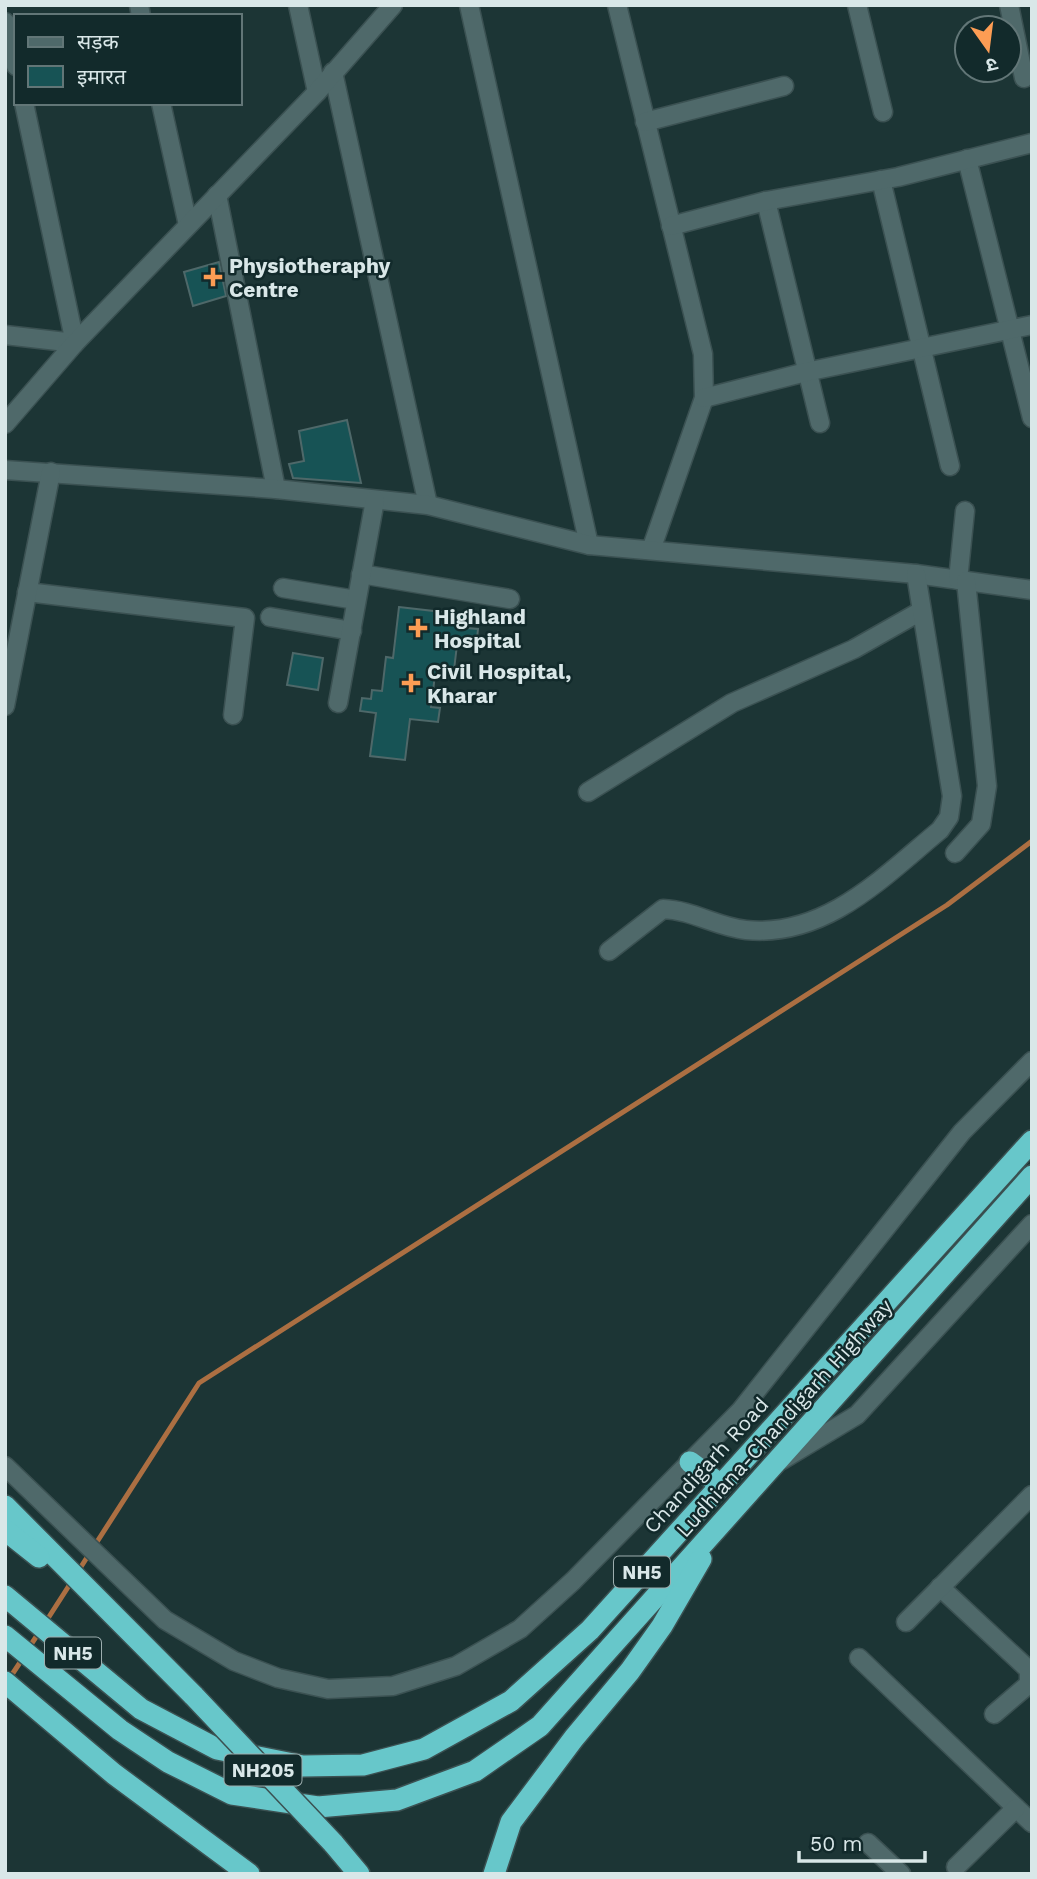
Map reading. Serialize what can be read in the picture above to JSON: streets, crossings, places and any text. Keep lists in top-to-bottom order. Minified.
{"streets":{"highway":["Ludhiana-Chandigarh Highway","Chandigarh Road","NH5","NH205"]},"crossings":[["Ludhiana-Chandigarh Highway","NH5"]],"places":{"health":["Physiotheraphy Centre","Highland Hospital","Civil Hospital, Kharar"]},"legend":["सड़क","इमारत"],"scale_bar":"50 m","north":"bottom"}
